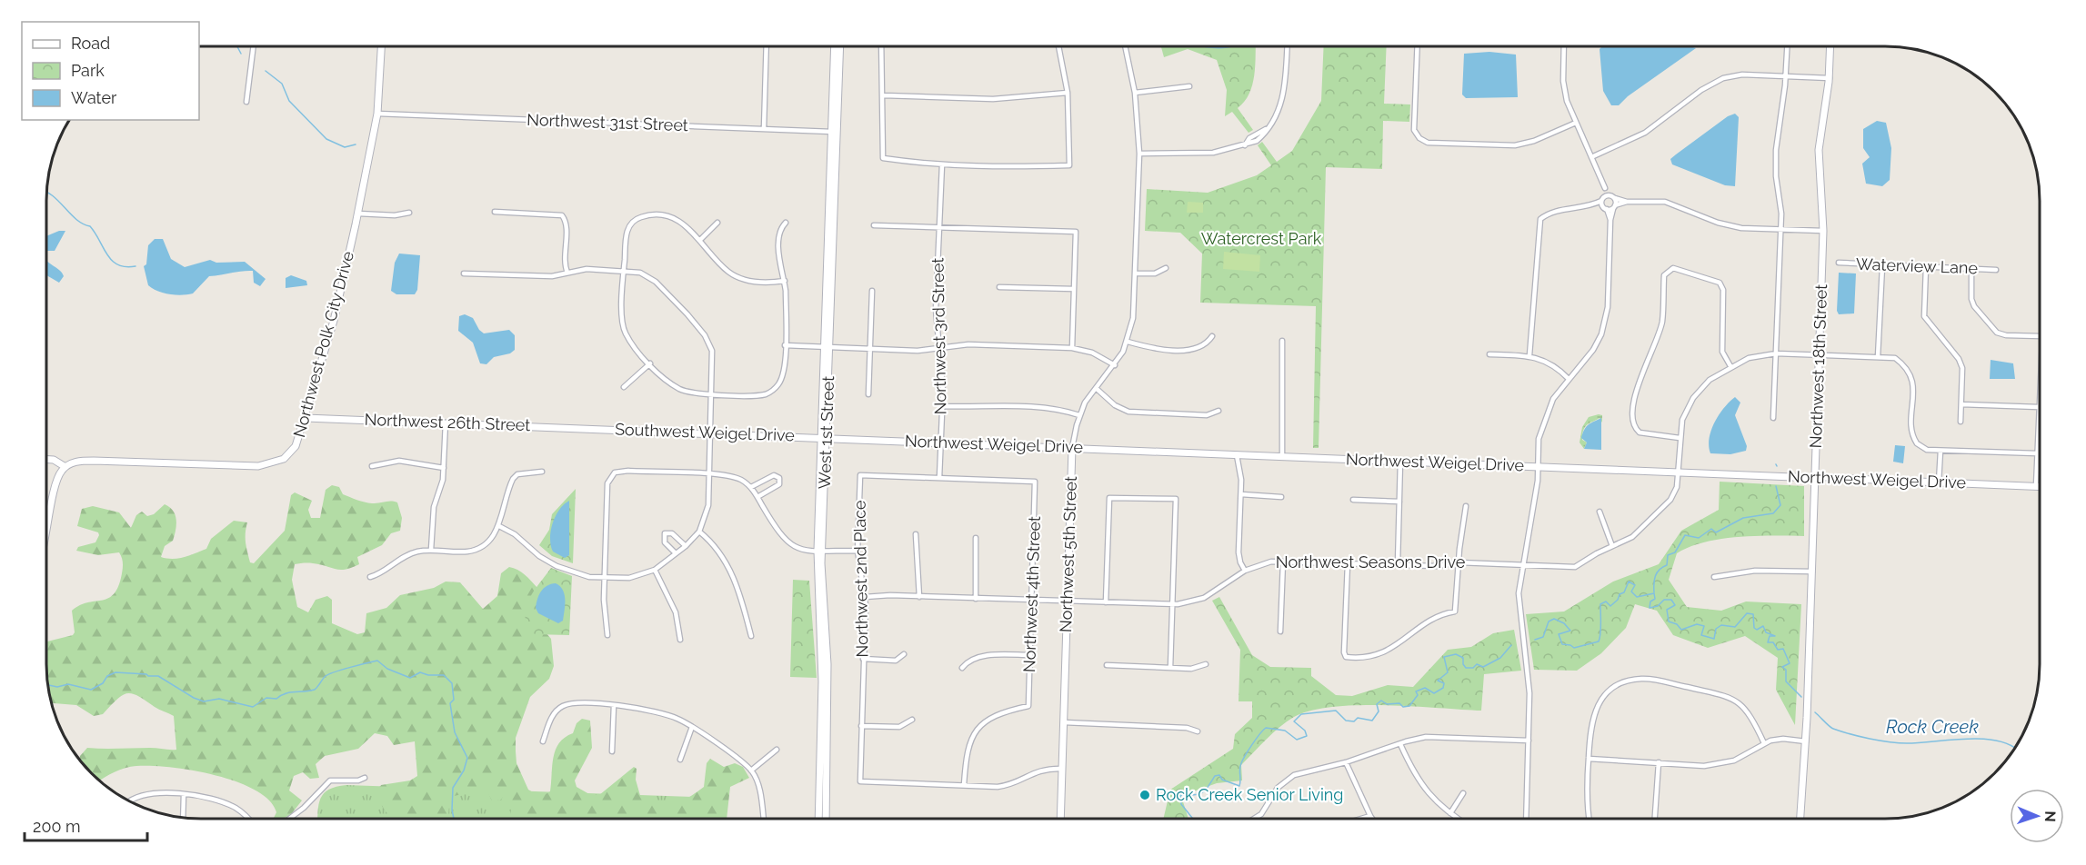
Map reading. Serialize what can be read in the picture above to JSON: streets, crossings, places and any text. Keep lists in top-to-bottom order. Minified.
{"streets":{"street":["Northwest 31st Street","Waterview Lane","Northwest 3rd Street","Northwest Polk City Drive","Northwest 18th Street","Northwest 26th Street","Southwest Weigel Drive","West 1st Street","Northwest Weigel Drive","Northwest 5th Street","Northwest Seasons Drive","Northwest 2nd Place","Northwest 4th Street"]},"crossings":[["Northwest 31st Street","Northwest Polk City Drive"],["Northwest 31st Street","West 1st Street"],["Northwest 3rd Street","Northwest Weigel Drive"],["Northwest 3rd Street","Northwest 2nd Place"],["Northwest 3rd Street","Northwest 4th Street"],["Northwest Polk City Drive","Northwest 26th Street"],["Northwest 18th Street","Northwest Weigel Drive"],["Northwest 18th Street","Northwest Seasons Drive"],["Northwest 26th Street","Southwest Weigel Drive"],["Southwest Weigel Drive","West 1st Street"],["Southwest Weigel Drive","Northwest Weigel Drive"],["West 1st Street","Northwest Weigel Drive"],["Northwest Weigel Drive","Northwest 5th Street"],["Northwest Weigel Drive","Northwest Seasons Drive"],["Northwest 5th Street","Northwest Seasons Drive"],["Northwest Seasons Drive","Northwest 2nd Place"],["Northwest Seasons Drive","Northwest 4th Street"],["Northwest 2nd Place","Northwest 4th Street"]],"water":["Rock Creek"],"parks":["Watercrest Park"],"places":["Rock Creek Senior Living"],"legend":["Road","Park","Water"],"scale_bar":"200 m","north":"right"}
